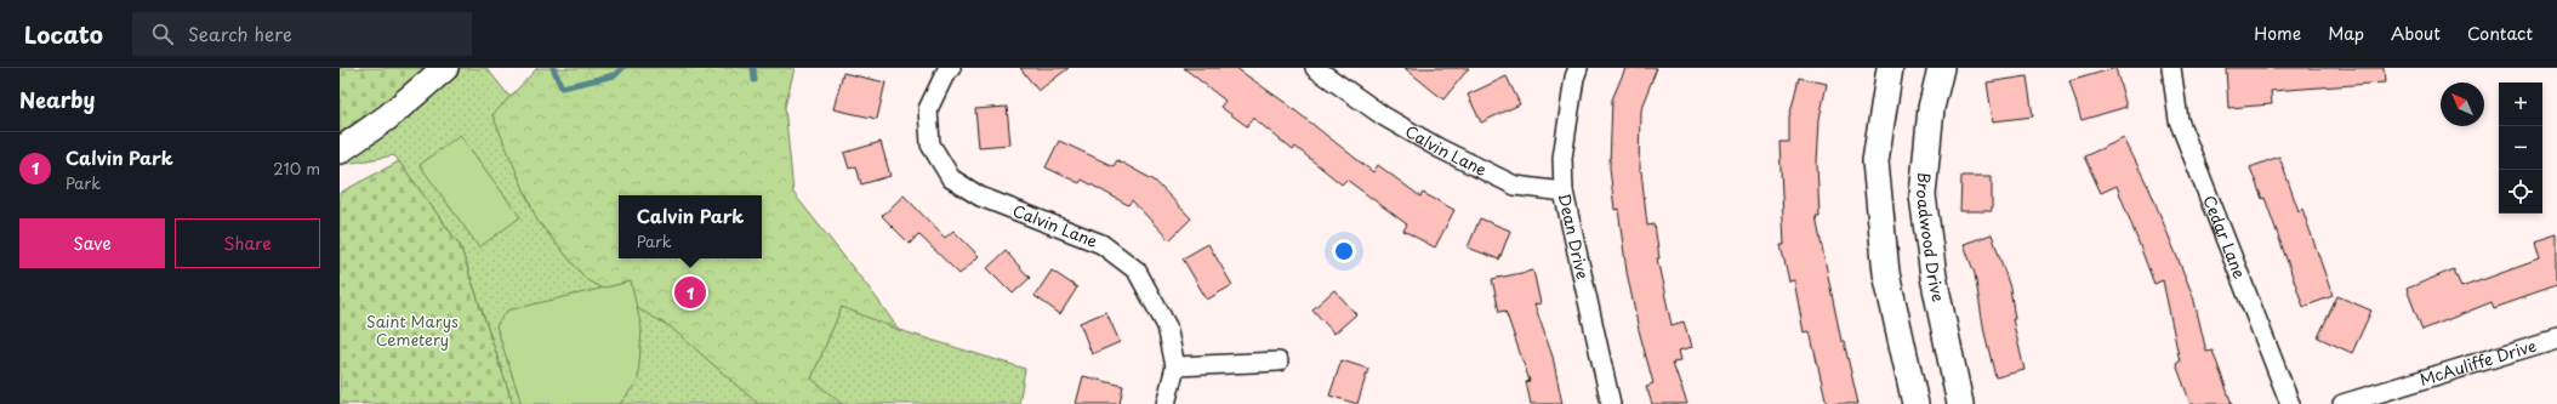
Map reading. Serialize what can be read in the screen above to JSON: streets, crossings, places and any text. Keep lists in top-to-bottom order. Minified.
{"streets":{"street":["Calvin Lane","Dean Drive","Broadwood Drive","Cedar Lane","McAuliffe Drive"]},"crossings":[["Calvin Lane","Dean Drive"]],"parks":["Saint Marys Cemetery"],"north":"top left","page":{"header":"Locato","search":"Search here","nav":["Home","Map","About","Contact"],"heading":"Nearby","map_buttons":["+","−"],"list":[{"mark":"1","name":"Calvin Park","note":"Park","value":"210 m"}],"popup":["Calvin Park","Park"],"buttons":["Save","Share"],"pins":"1"}}
